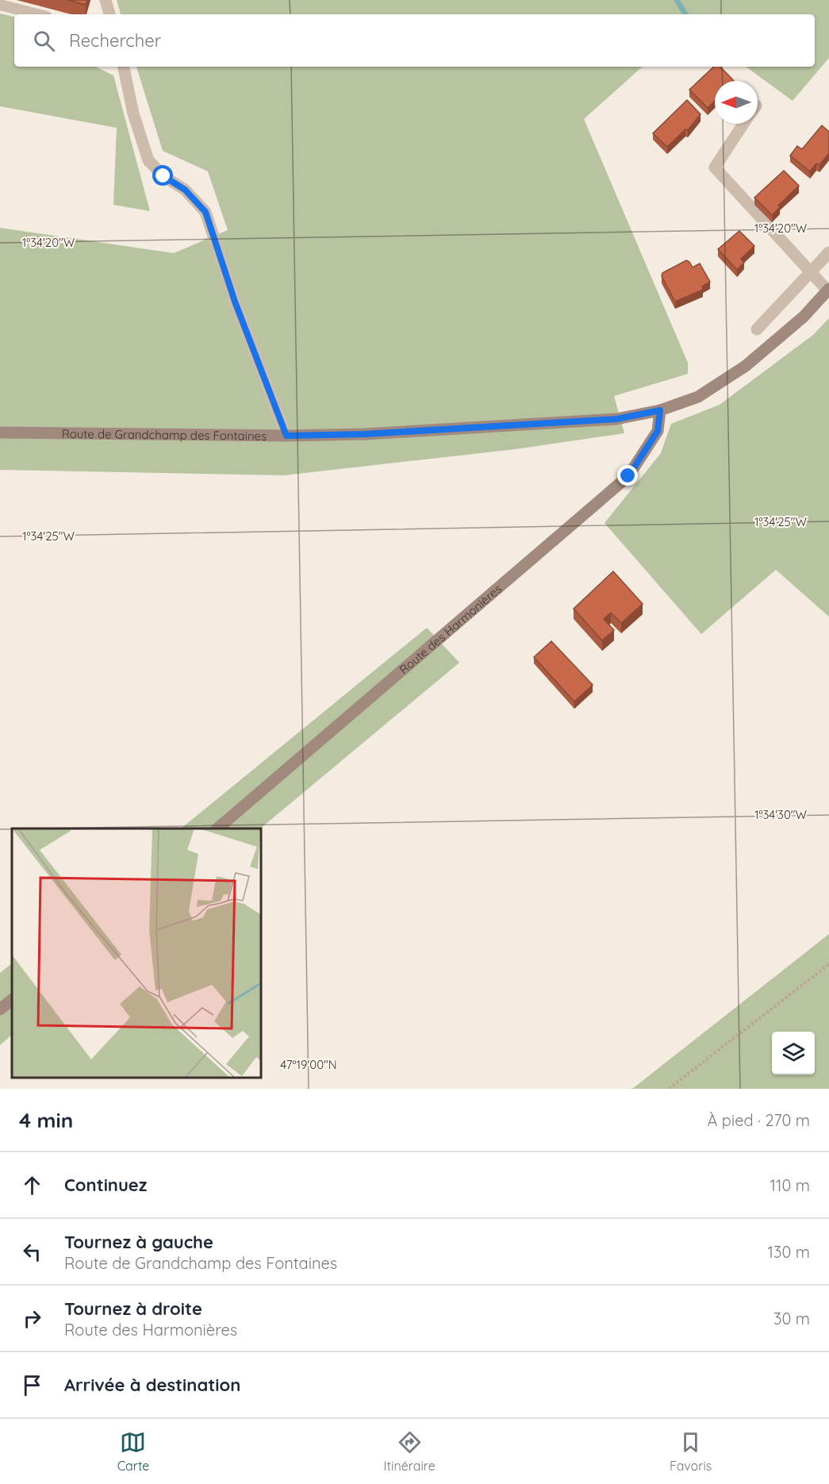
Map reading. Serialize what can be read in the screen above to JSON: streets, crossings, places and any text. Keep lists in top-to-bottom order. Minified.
{"streets":{"street":["Route de Grandchamp des Fontaines","Route des Harmonières"]},"crossings":[["Route de Grandchamp des Fontaines","Route des Harmonières"]],"north":"left","page":{"search":"Rechercher","heading":["4 min","À pied · 270 m"],"list":[["Continuez","110 m"],["Tournez à gauche","Route de Grandchamp des Fontaines","130 m"],["Tournez à droite","Route des Harmonières","30 m"],"Arrivée à destination"],"nav":["Carte","Itinéraire","Favoris"]},"coordinates":["1°34'20\"W","1°34'25\"W","1°34'30\"W","47°19'00\"N"]}
